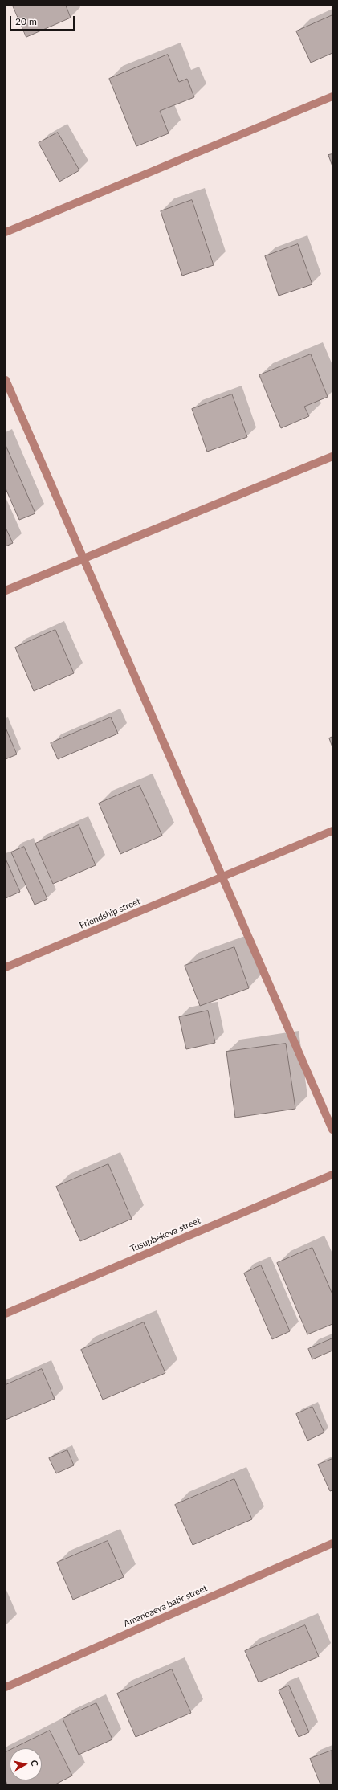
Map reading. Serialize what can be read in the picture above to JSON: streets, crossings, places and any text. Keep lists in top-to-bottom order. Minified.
{"streets":{"street":["Friendship street","Tusupbekova street","Amanbaeva batir street"]},"scale_bar":"20 m","north":"right"}
